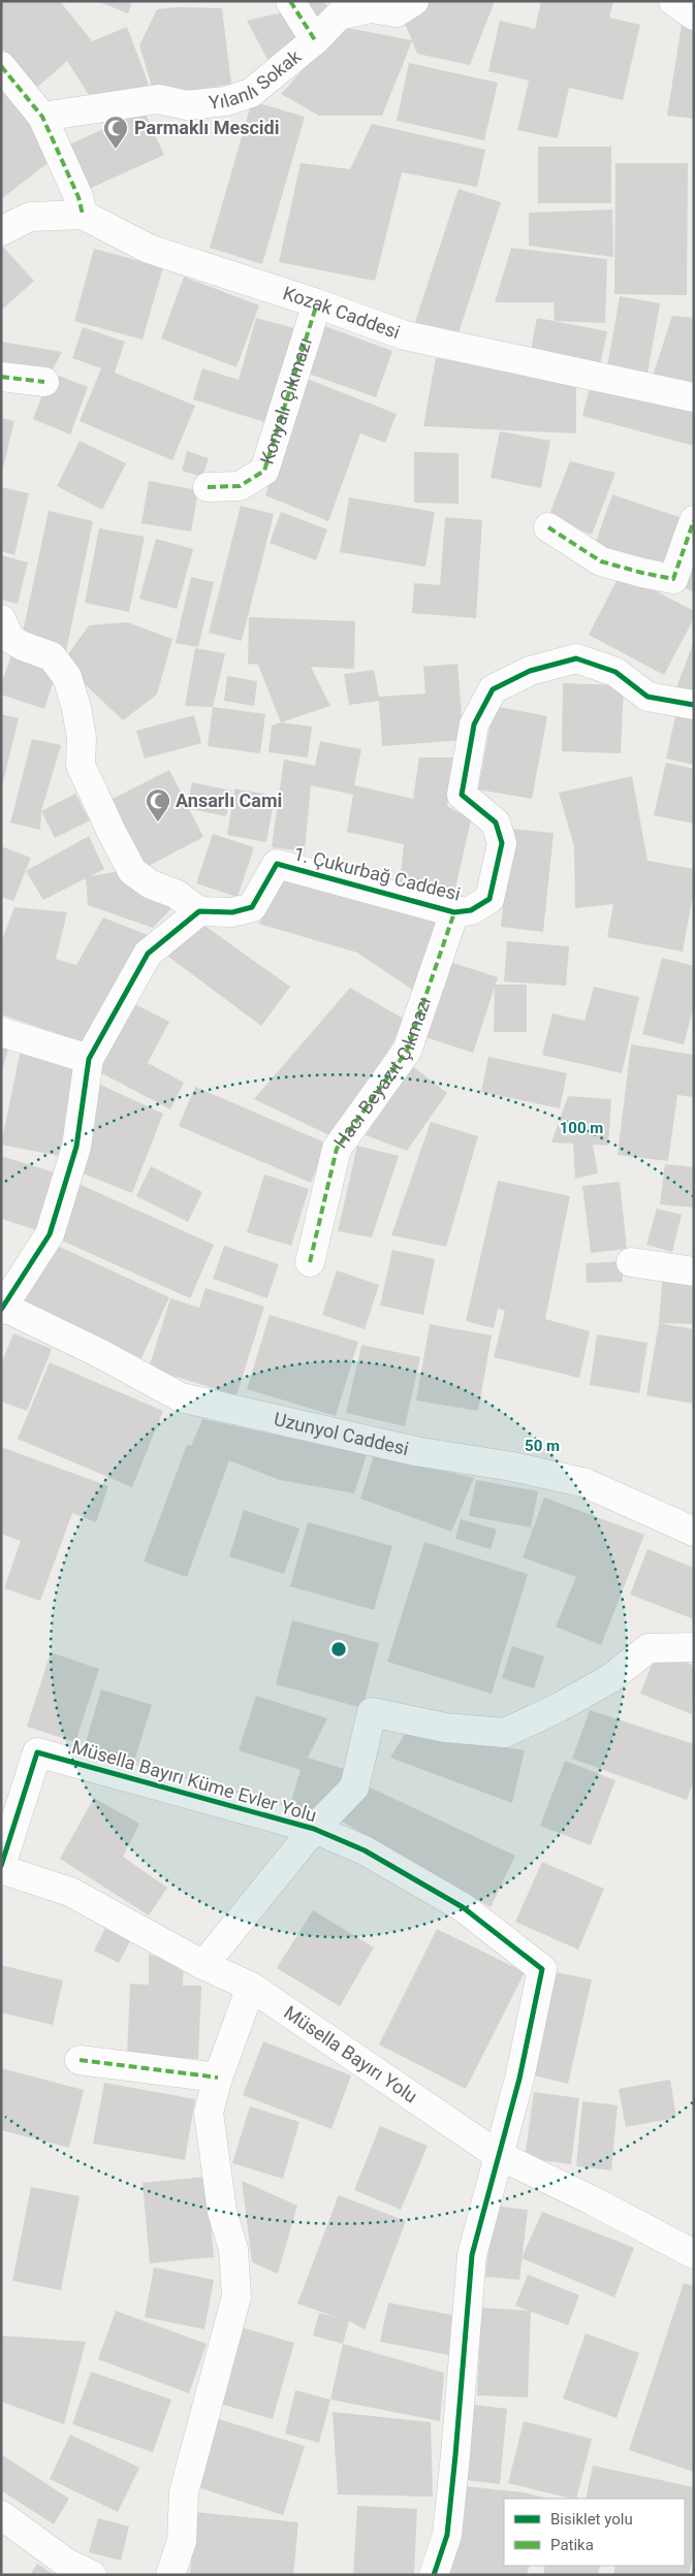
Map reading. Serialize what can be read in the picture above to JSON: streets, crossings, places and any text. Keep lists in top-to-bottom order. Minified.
{"streets":{"street":["Yılanlı Sokak","Kozak Caddesi","Konyalı Çıkmazı","1. Çukurbağ Caddesi","Hacı Beyazıt Çıkmazı","Uzunyol Caddesi","Müsella Bayırı Küme Evler Yolu","Müsella Bayırı Yolu"]},"crossings":[["Kozak Caddesi","Konyalı Çıkmazı"],["1. Çukurbağ Caddesi","Hacı Beyazıt Çıkmazı"],["Müsella Bayırı Küme Evler Yolu","Müsella Bayırı Yolu"]],"places":{"mosque":["Parmaklı Mescidi","Ansarlı Cami"]},"legend":["Bisiklet yolu","Patika"],"rings":["100 m","50 m"]}
